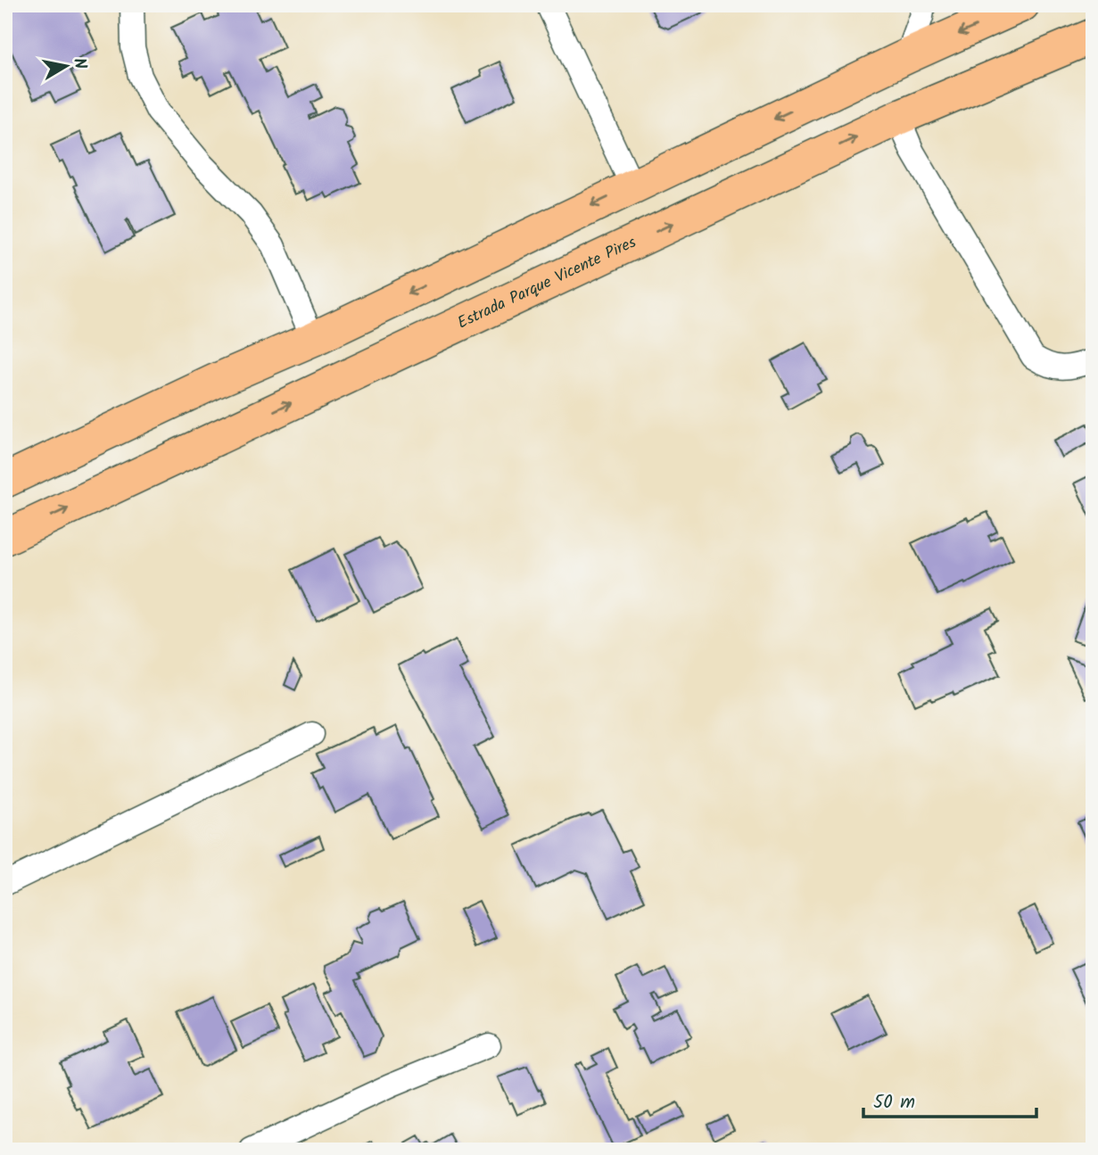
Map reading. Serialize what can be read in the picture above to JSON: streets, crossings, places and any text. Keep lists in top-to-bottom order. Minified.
{"streets":{"main road":["Estrada Parque Vicente Pires"]},"scale_bar":"50 m","north":"right"}
